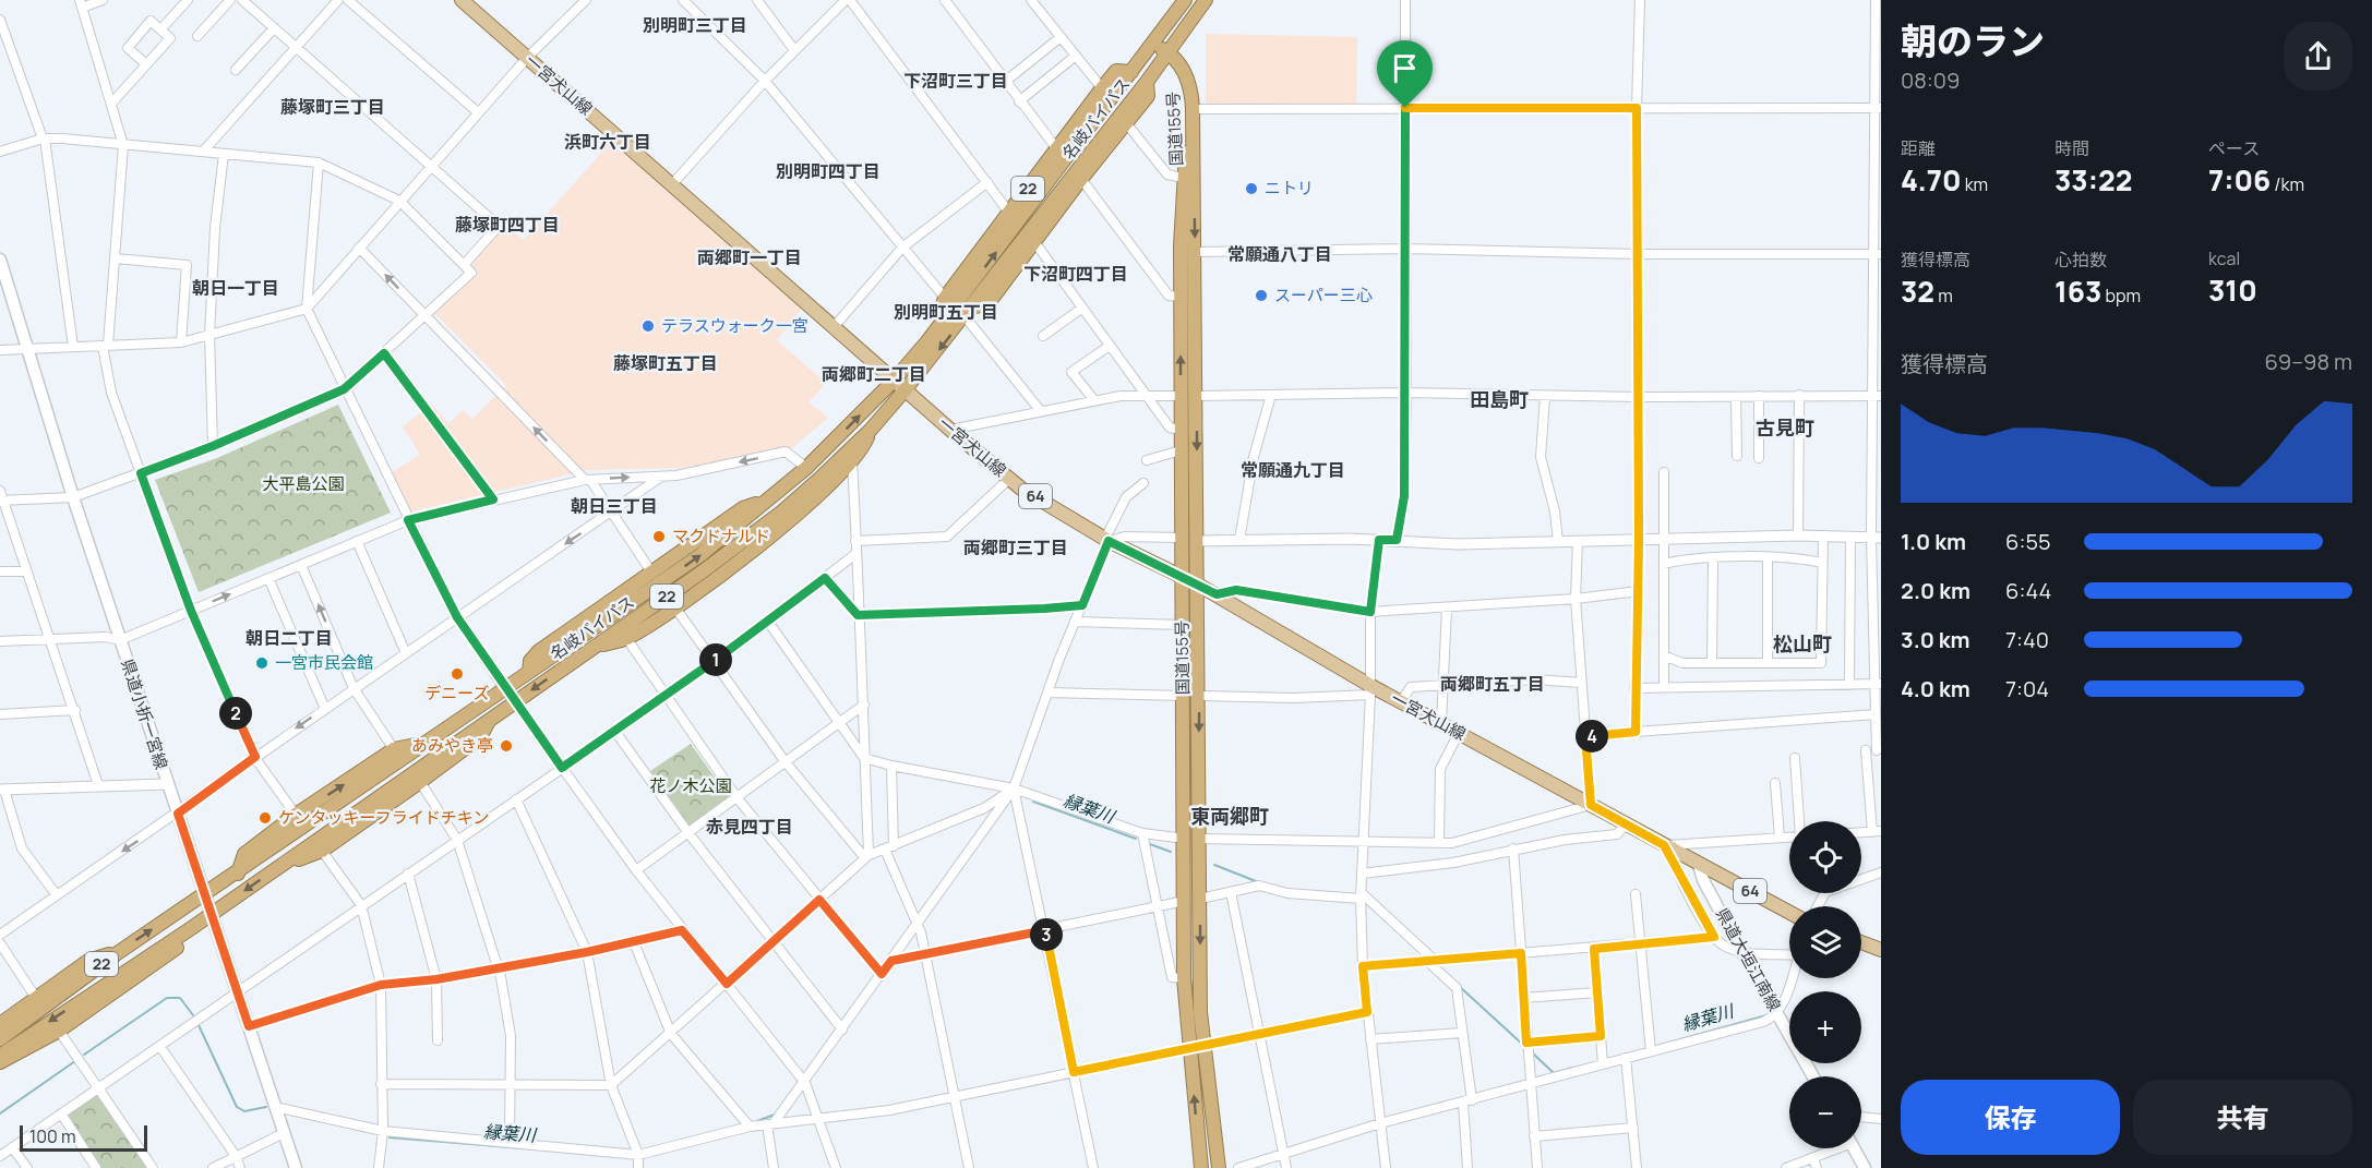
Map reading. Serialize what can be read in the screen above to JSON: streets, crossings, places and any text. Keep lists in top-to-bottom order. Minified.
{"streets":{"highway":["名岐バイパス","国道155号","22"],"main road":["一宮犬山線","64","県道小折一宮線","県道大垣江南線"]},"crossings":[["一宮犬山線","名岐バイパス"],["一宮犬山線","国道155号"],["一宮犬山線","県道大垣江南線"],["名岐バイパス","国道155号"],["名岐バイパス","22"],["名岐バイパス","県道小折一宮線"]],"districts":["別明町三丁目","下沼町三丁目","藤塚町三丁目","浜町六丁目","別明町四丁目","藤塚町四丁目","常願通八丁目","両郷町一丁目","下沼町四丁目","朝日一丁目","別明町五丁目","藤塚町五丁目","両郷町二丁目","田島町","古見町","常願通九丁目","朝日三丁目","両郷町三丁目","朝日二丁目","松山町","両郷町五丁目","東両郷町","赤見四丁目"],"water":["縁葉川"],"parks":["大平島公園","花ノ木公園"],"places":["ニトリ","スーパー三心","テラスウォーク一宮","マクドナルド","一宮市民会館","デニーズ","あみやき亭","ケンタッキーフライドチキン"],"scale_bar":"100 m","page":{"heading":["朝のラン","08:09"],"stats":[["距離","4.70 km"],["時間","33:22"],["ペース","7:06 /km"],["獲得標高","32 m"],["心拍数","163 bpm"],["kcal","310"]],"chart":["獲得標高","69–98 m"],"list":[{"name":"1.0 km","note":"6:55"},{"name":"2.0 km","note":"6:44"},{"name":"3.0 km","note":"7:40"},{"name":"4.0 km","note":"7:04"}],"pins":["1","2","4","3"],"map_buttons":["+","−"],"buttons":["保存","共有"],"scale":"100 m"}}
